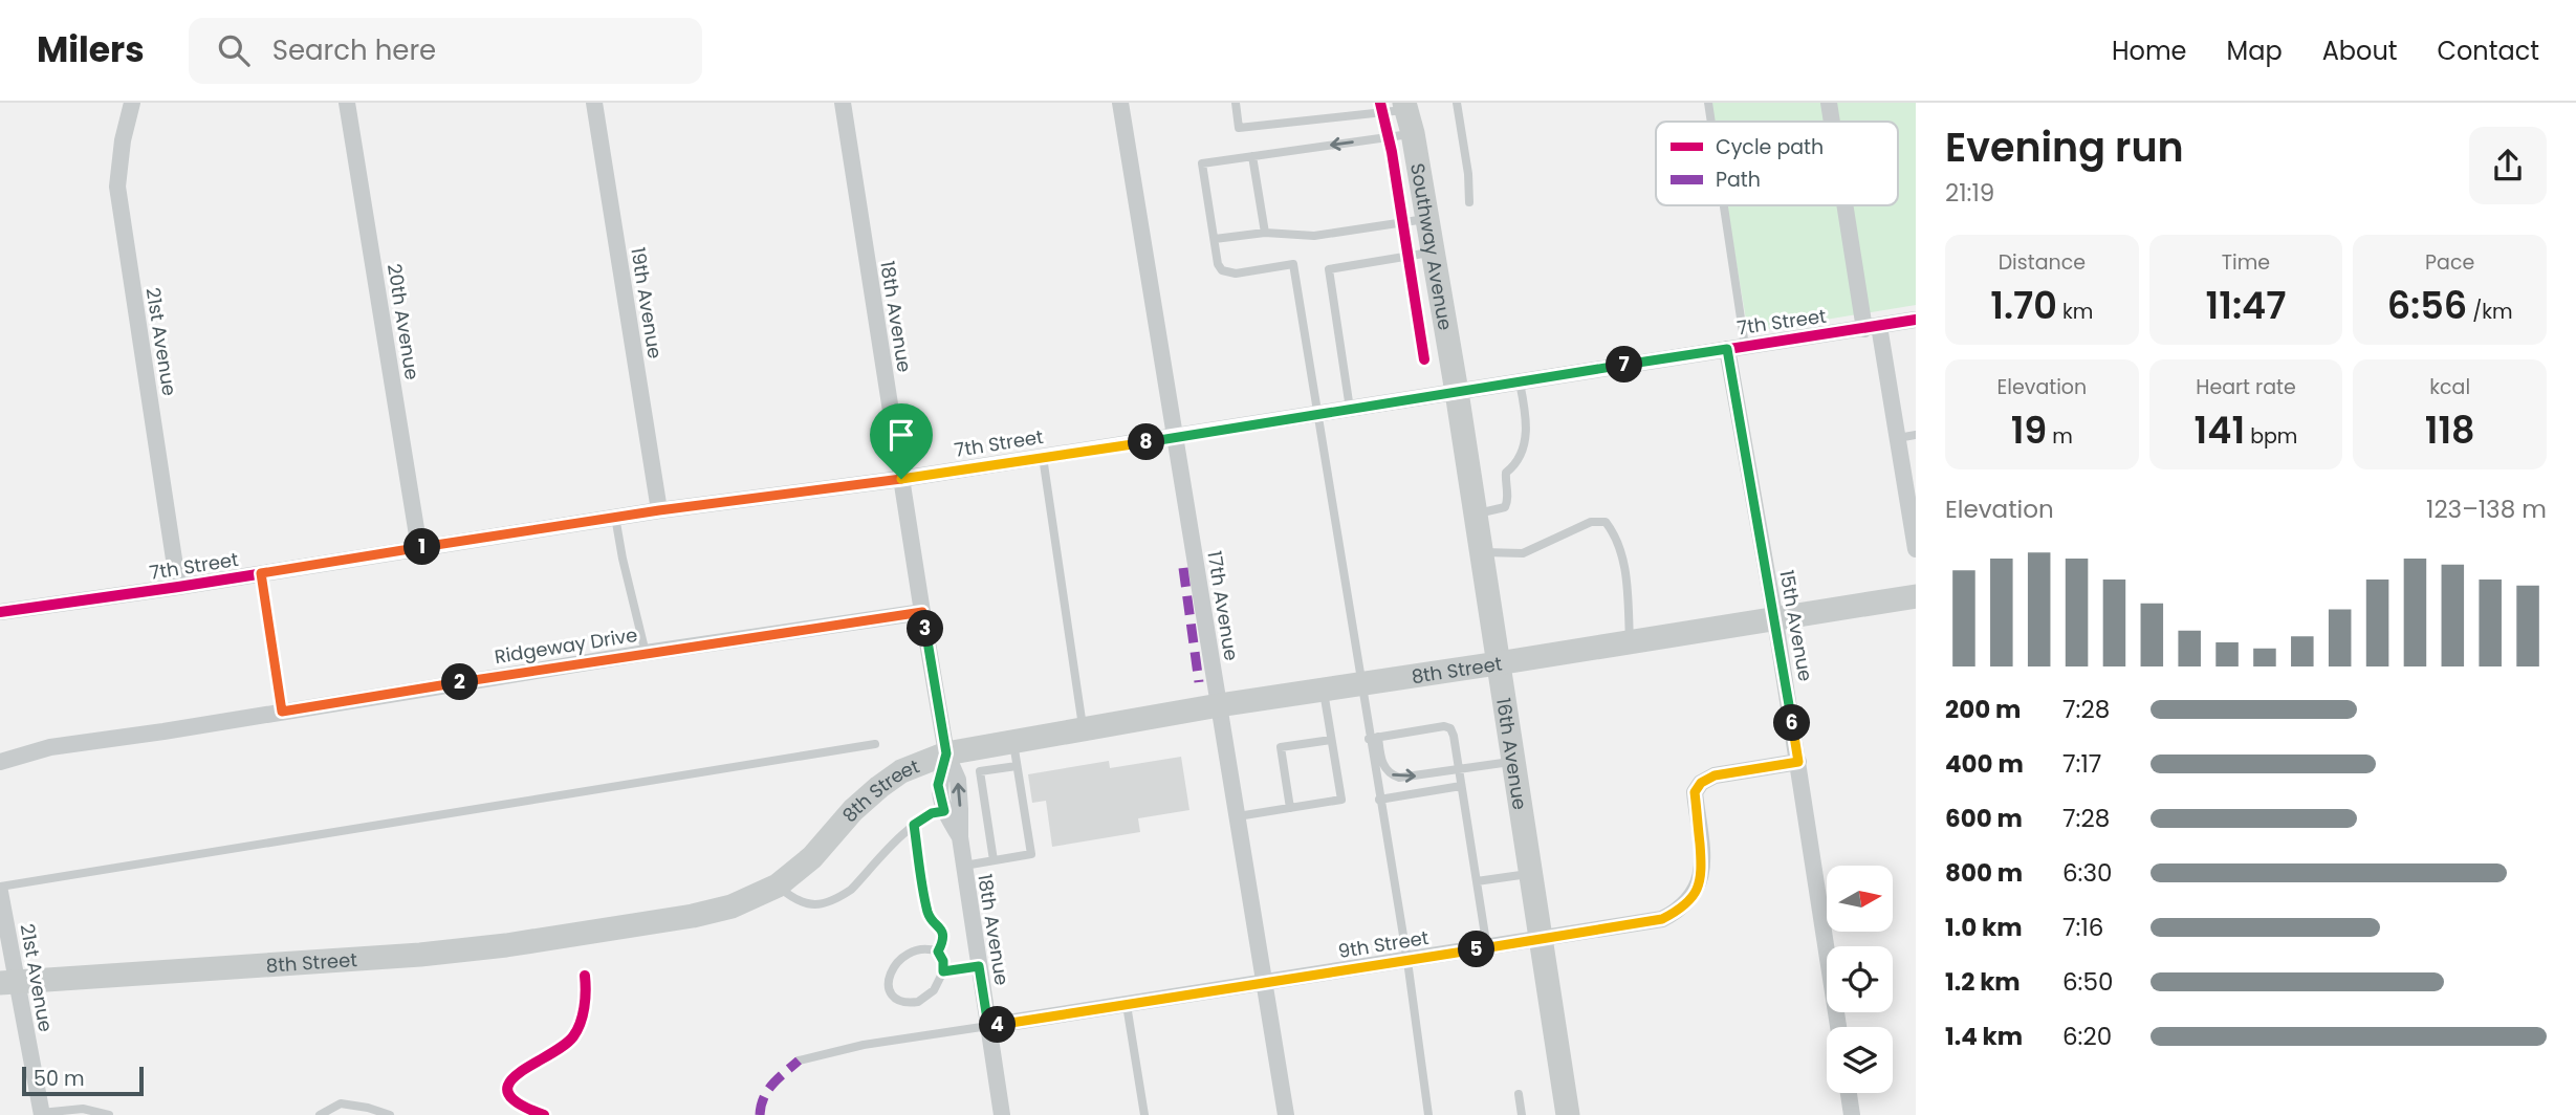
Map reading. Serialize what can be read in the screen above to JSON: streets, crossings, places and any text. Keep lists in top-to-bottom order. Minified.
{"streets":{"main road":["Southway Avenue","8th Street","16th Avenue"],"street":["19th Avenue","18th Avenue","20th Avenue","7th Street","21st Avenue","17th Avenue","15th Avenue","Ridgeway Drive","9th Street"]},"crossings":[["Southway Avenue","7th Street"],["Southway Avenue","16th Avenue"],["19th Avenue","7th Street"],["18th Avenue","7th Street"],["18th Avenue","Ridgeway Drive"],["18th Avenue","8th Street"],["18th Avenue","9th Street"],["20th Avenue","7th Street"],["7th Street","21st Avenue"],["7th Street","17th Avenue"],["7th Street","15th Avenue"],["7th Street","16th Avenue"],["21st Avenue","8th Street"],["17th Avenue","8th Street"],["17th Avenue","9th Street"],["15th Avenue","8th Street"],["15th Avenue","9th Street"],["8th Street","16th Avenue"],["16th Avenue","9th Street"]],"legend":["Cycle path","Path"],"scale_bar":"50 m","north":"right","page":{"header":"Milers","search":"Search here","nav":["Home","Map","About","Contact"],"heading":["Evening run","21:19"],"stats":[["Distance","1.70 km"],["Time","11:47"],["Pace","6:56 /km"],["Elevation","19 m"],["Heart rate","141 bpm"],["kcal","118"]],"pins":["7","8","1","3","2","6","5","4"],"chart":["Elevation","123–138 m"],"list":[{"name":"200 m","note":"7:28"},{"name":"400 m","note":"7:17"},{"name":"600 m","note":"7:28"},{"name":"800 m","note":"6:30"},{"name":"1.0 km","note":"7:16"},{"name":"1.2 km","note":"6:50"},{"name":"1.4 km","note":"6:20"}],"scale":"50 m"}}
